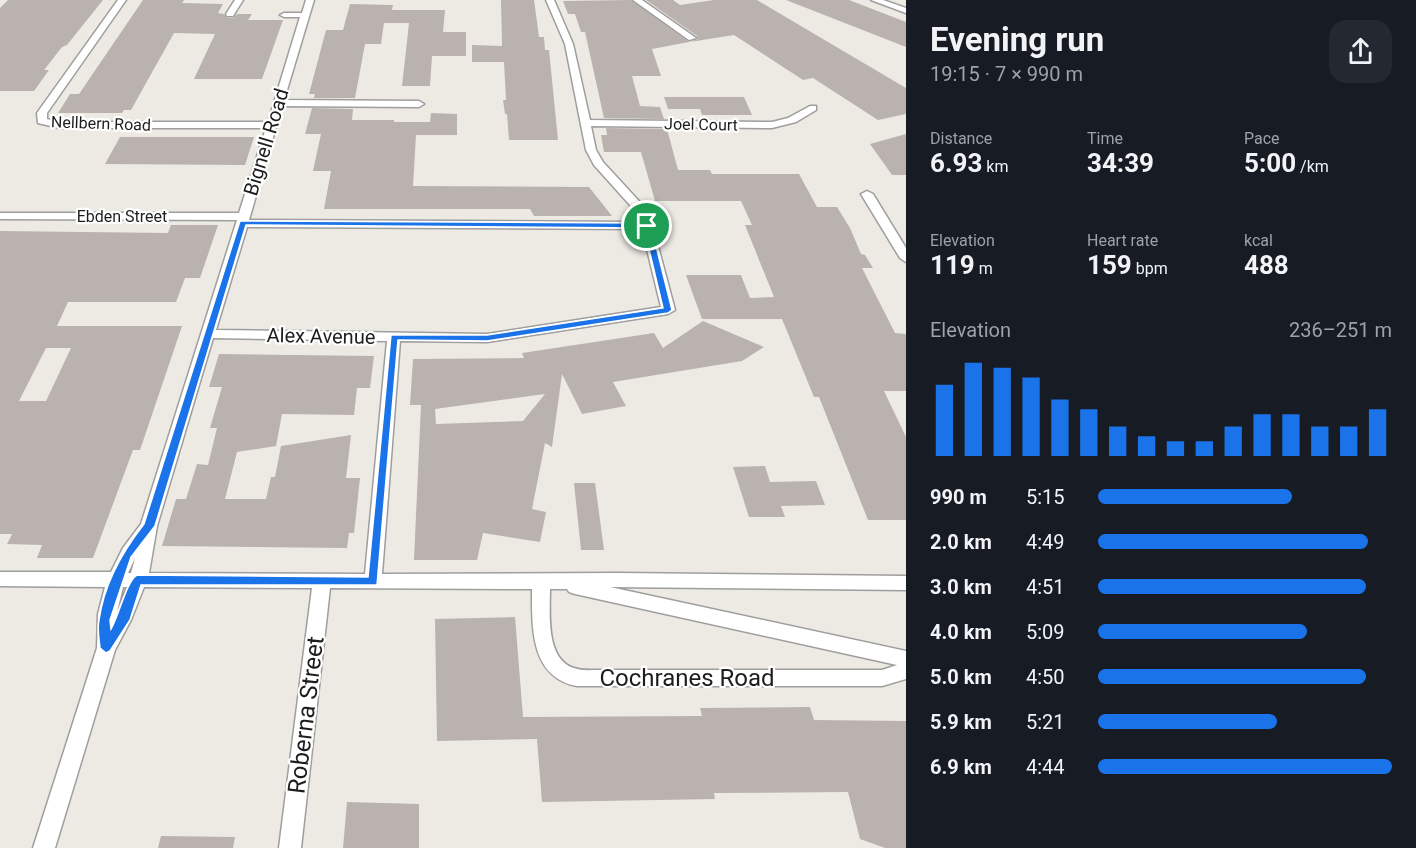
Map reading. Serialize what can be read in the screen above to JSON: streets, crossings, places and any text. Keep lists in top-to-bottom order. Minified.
{"streets":{"street":["Nellbern Road","Joel Court","Bignell Road","Ebden Street","Alex Avenue","Cochranes Road","Roberna Street"]},"crossings":[["Nellbern Road","Bignell Road"],["Joel Court","Alex Avenue"],["Bignell Road","Ebden Street"],["Bignell Road","Alex Avenue"],["Ebden Street","Alex Avenue"]],"page":{"heading":["Evening run","19:15 · 7 × 990 m"],"stats":[["Distance","6.93 km"],["Time","34:39"],["Pace","5:00 /km"],["Elevation","119 m"],["Heart rate","159 bpm"],["kcal","488"]],"chart":["Elevation","236–251 m"],"list":[{"name":"990 m","note":"5:15"},{"name":"2.0 km","note":"4:49"},{"name":"3.0 km","note":"4:51"},{"name":"4.0 km","note":"5:09"},{"name":"5.0 km","note":"4:50"},{"name":"5.9 km","note":"5:21"},{"name":"6.9 km","note":"4:44"}]}}
